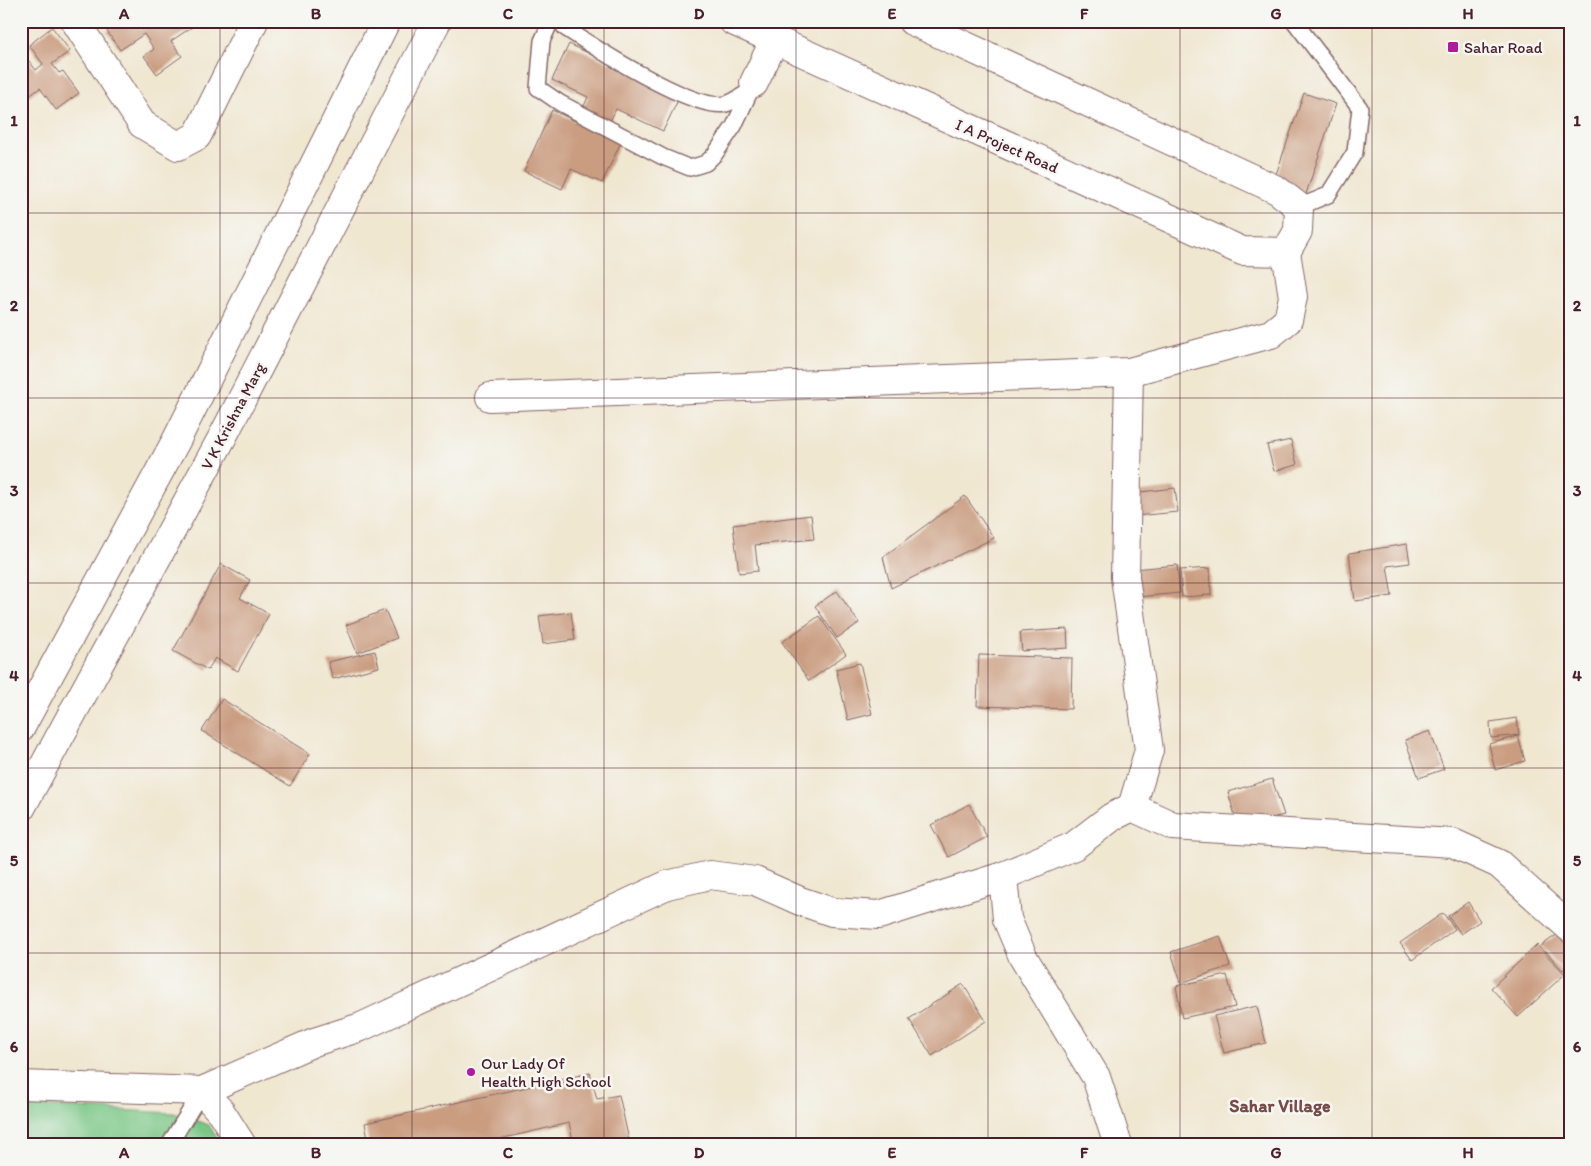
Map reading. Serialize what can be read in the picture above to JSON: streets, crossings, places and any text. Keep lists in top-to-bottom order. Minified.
{"streets":{"street":["I A Project Road","V K Krishna Marg"]},"districts":["Sahar Village"],"places":{"transit":["Sahar Road"],"other":["Our Lady Of Health High School"]},"grid":{"columns":["A","B","C","D","E","F","G","H"],"rows":["1","2","3","4","5","6"]}}
